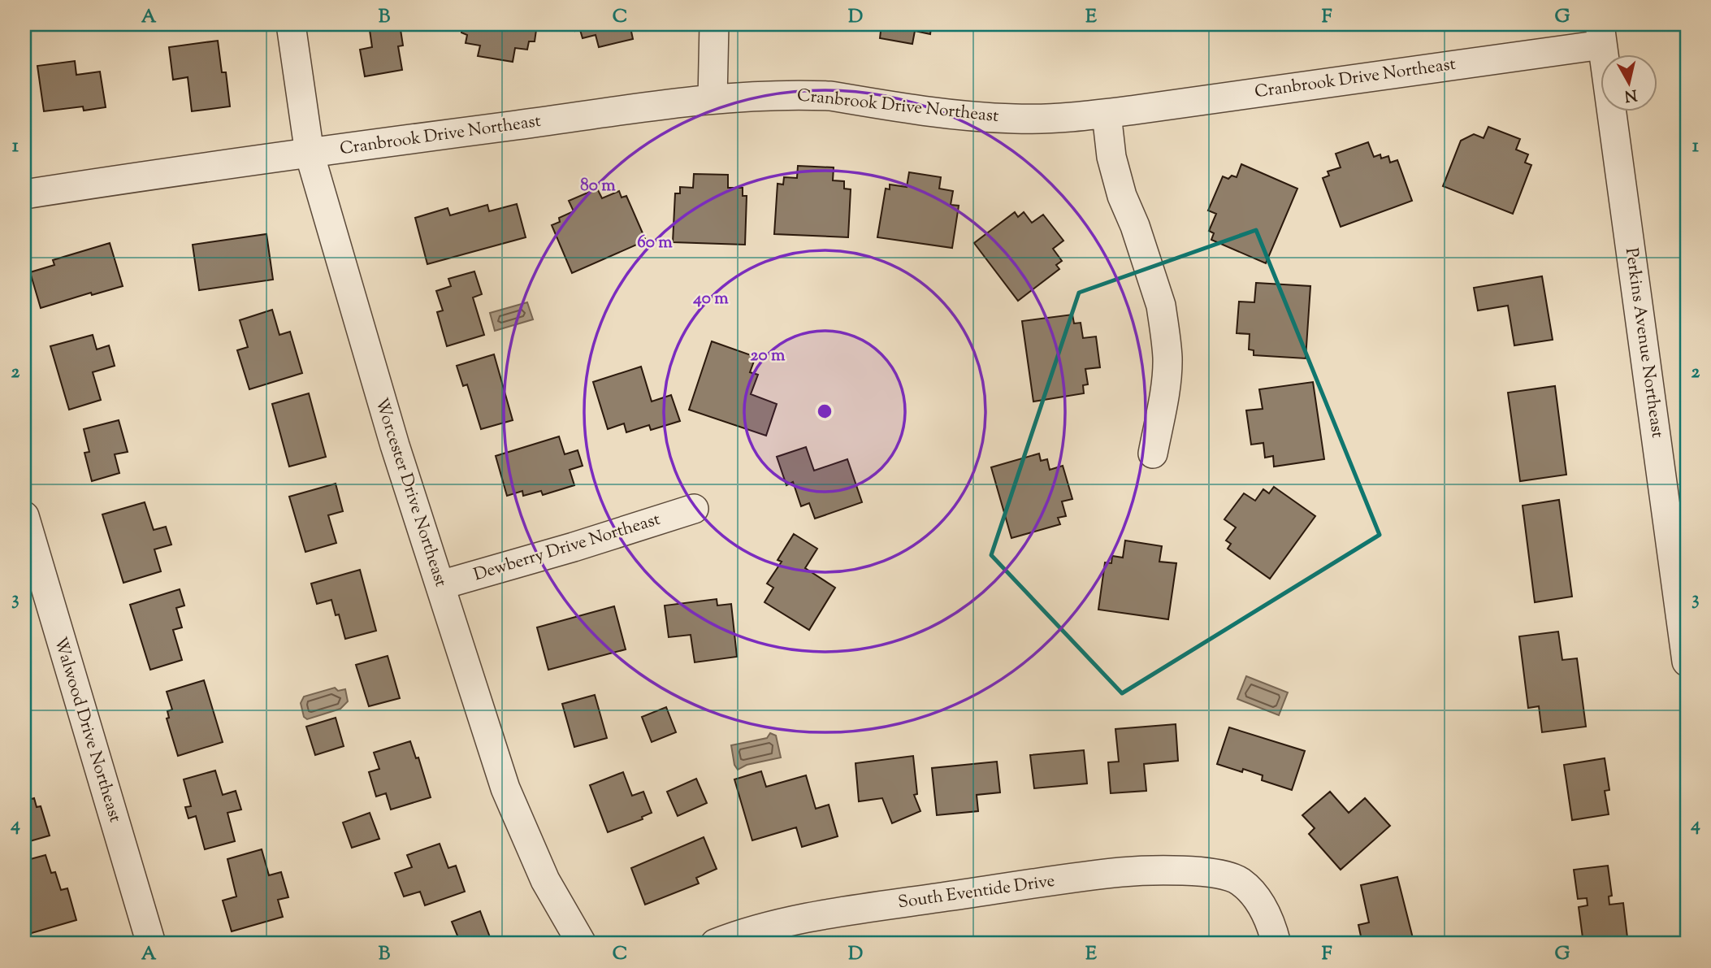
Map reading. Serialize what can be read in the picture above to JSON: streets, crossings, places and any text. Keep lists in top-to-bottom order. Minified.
{"streets":{"street":["Cranbrook Drive Northeast","Perkins Avenue Northeast","Worcester Drive Northeast","Dewberry Drive Northeast","Walwood Drive Northeast","South Eventide Drive"]},"crossings":[["Cranbrook Drive Northeast","Perkins Avenue Northeast"],["Cranbrook Drive Northeast","Worcester Drive Northeast"],["Worcester Drive Northeast","Dewberry Drive Northeast"]],"north":"bottom","grid":{"columns":["A","B","C","D","E","F","G"],"rows":["1","2","3","4"]},"rings":["80 m","60 m","40 m","20 m"]}
